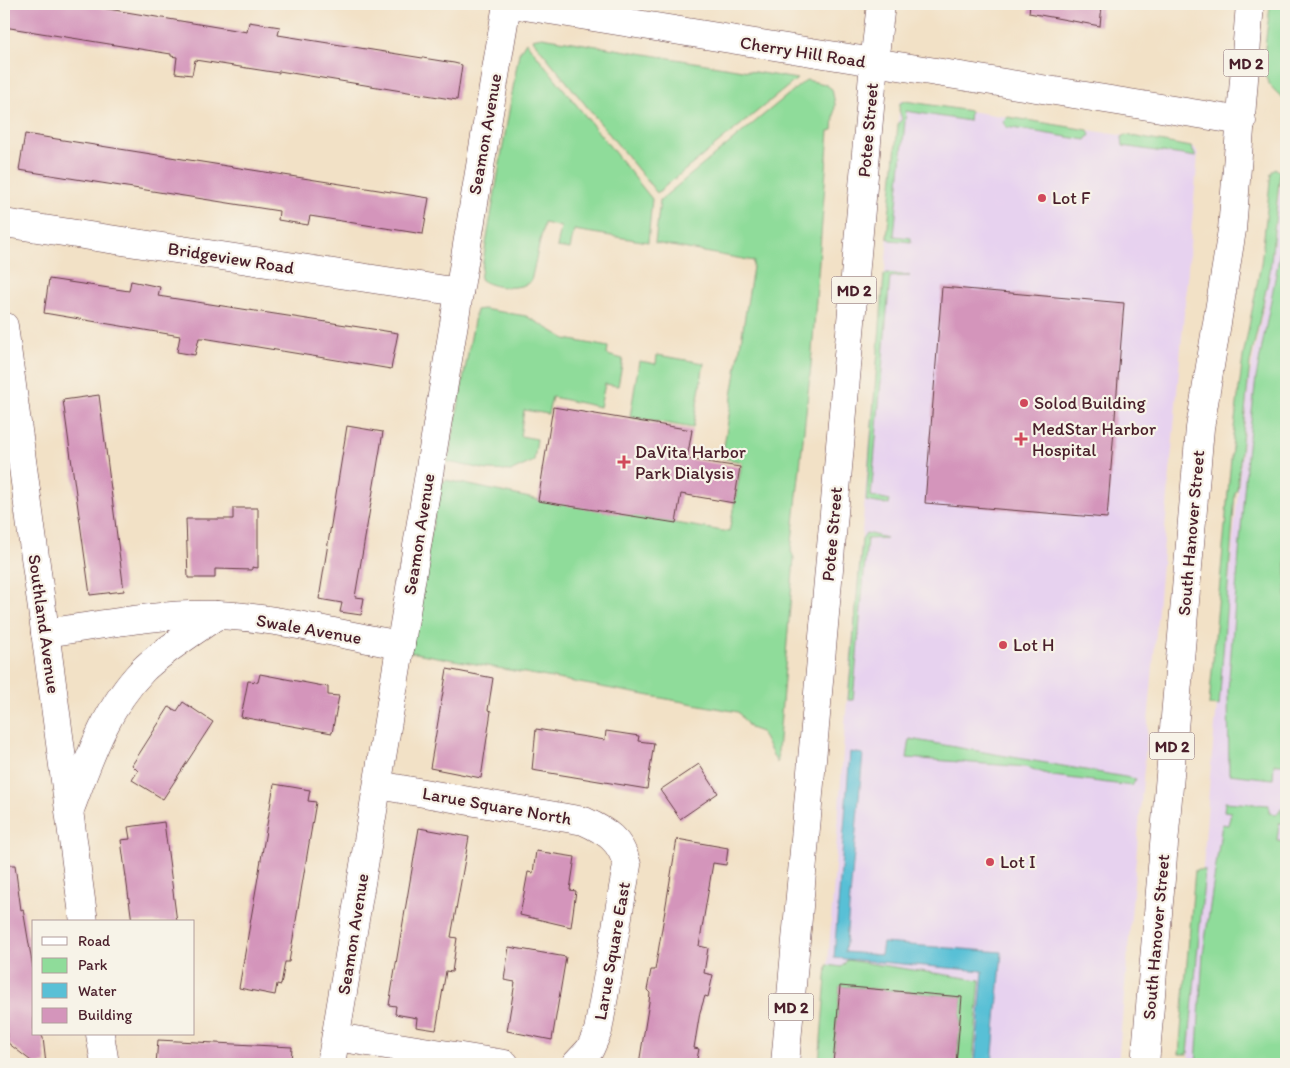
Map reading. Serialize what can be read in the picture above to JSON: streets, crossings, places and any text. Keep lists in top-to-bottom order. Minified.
{"streets":{"street":["Cherry Hill Road","MD 2","Potee Street","Seamon Avenue","Bridgeview Road","South Hanover Street","Southland Avenue","Swale Avenue","Larue Square North","Larue Square East"]},"crossings":[["Cherry Hill Road","Potee Street"],["Cherry Hill Road","South Hanover Street"],["Seamon Avenue","Bridgeview Road"],["Seamon Avenue","Swale Avenue"],["Seamon Avenue","Larue Square North"],["Southland Avenue","Swale Avenue"],["Larue Square North","Larue Square East"]],"places":{"other":["Lot F","Solod Building","Lot H","Lot I"],"health":["MedStar Harbor Hospital","DaVita Harbor Park Dialysis"]},"legend":["Road","Park","Water","Building"]}
